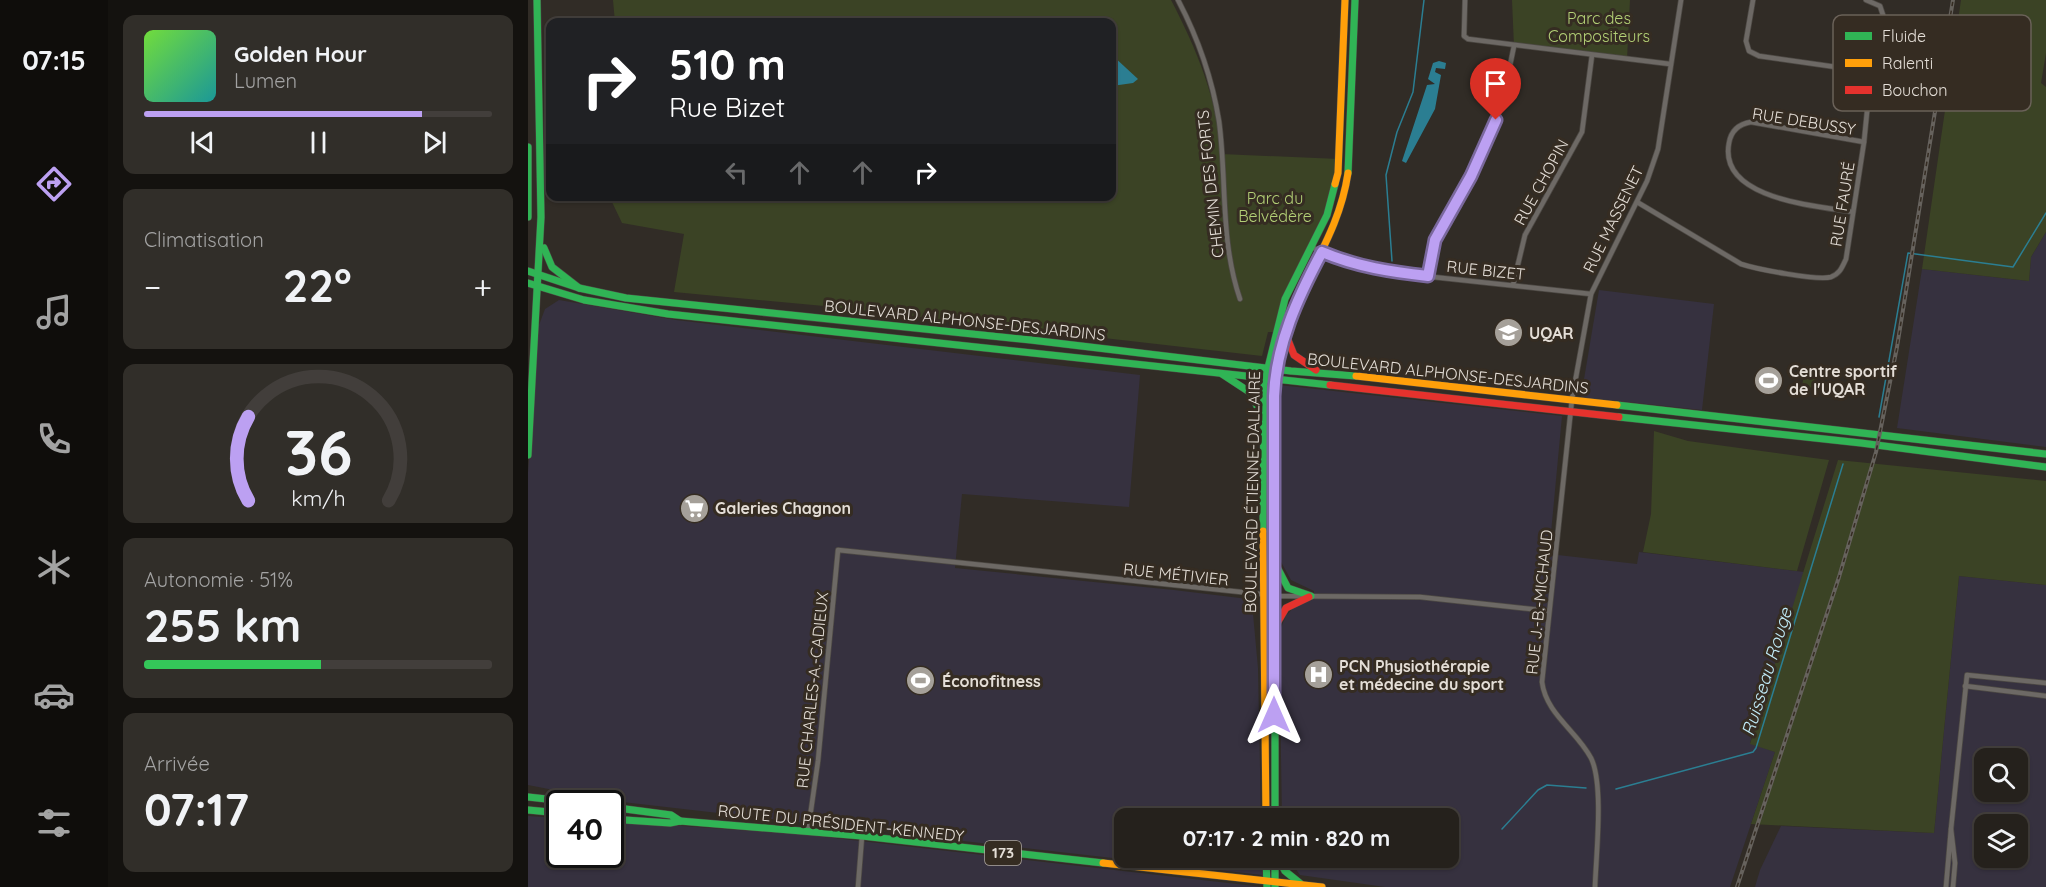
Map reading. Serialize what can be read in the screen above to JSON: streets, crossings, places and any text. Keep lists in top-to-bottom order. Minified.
{"streets":{"main road":["BOULEVARD ALPHONSE-DESJARDINS","BOULEVARD ÉTIENNE-DALLAIRE","ROUTE DU PRÉSIDENT-KENNEDY","173"],"street":["RUE DEBUSSY","RUE CHOPIN","CHEMIN DES FORTS","RUE FAURÉ","RUE MASSENET","RUE BIZET","RUE MÉTIVIER","RUE J.-B.-MICHAUD","RUE CHARLES-A.-CADIEUX"]},"crossings":[["RUE DEBUSSY","RUE FAURÉ"],["RUE CHOPIN","RUE BIZET"],["RUE FAURÉ","RUE MASSENET"],["RUE MASSENET","RUE BIZET"],["RUE MASSENET","BOULEVARD ALPHONSE-DESJARDINS"],["RUE MASSENET","RUE J.-B.-MICHAUD"],["RUE BIZET","BOULEVARD ÉTIENNE-DALLAIRE"],["BOULEVARD ALPHONSE-DESJARDINS","BOULEVARD ÉTIENNE-DALLAIRE"],["BOULEVARD ALPHONSE-DESJARDINS","RUE J.-B.-MICHAUD"],["BOULEVARD ÉTIENNE-DALLAIRE","RUE MÉTIVIER"],["RUE MÉTIVIER","RUE J.-B.-MICHAUD"],["RUE MÉTIVIER","RUE CHARLES-A.-CADIEUX"],["RUE CHARLES-A.-CADIEUX","ROUTE DU PRÉSIDENT-KENNEDY"]],"water":["Ruisseau Rouge"],"parks":["Parc des Compositeurs","Parc du Belvédère"],"places":{"school or university":["UQAR"],"sports":["Centre sportif de l'UQAR","Éconofitness"],"supermarket":["Galeries Chagnon"],"hospital":["PCN Physiothérapie et médecine du sport"]},"legend":["Fluide","Ralenti","Bouchon"],"page":{"tabs":"07:15","turn":["510 m","Rue Bizet"],"song":["Golden Hour","Lumen"],"tile":["Climatisation",["Autonomie · 51%","255 km"],["Arrivée","07:17"]],"heat":["−","22°","+"],"limit":"40","trip":"07:17 · 2 min · 820 m","gauge":["36","km/h"]}}
